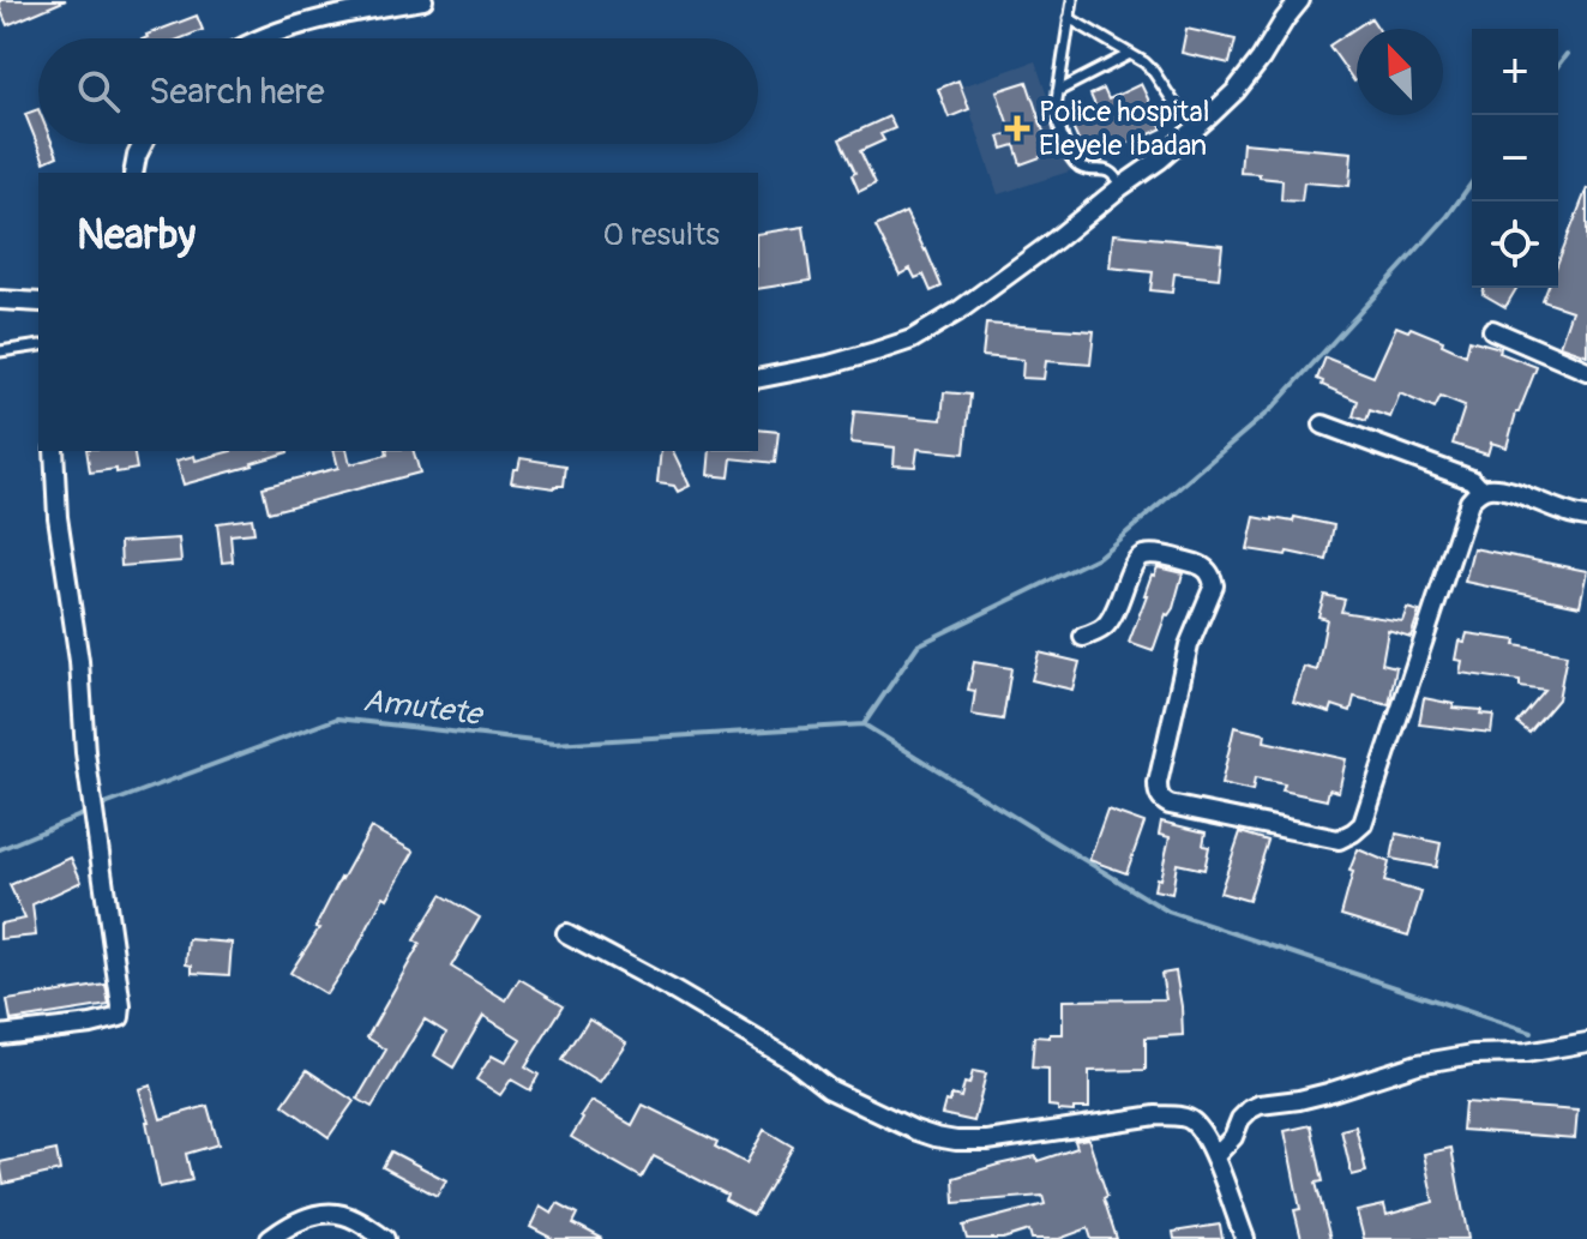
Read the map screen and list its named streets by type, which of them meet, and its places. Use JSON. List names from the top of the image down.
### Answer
{
  "water": ["Amutete"],
  "places": {
    "health": ["Police hospital Eleyele Ibadan"]
  },
  "north": "top left",
  "page": {
    "map_buttons": ["+", "−"],
    "search": "Search here",
    "heading": ["Nearby", "0 results"]
  }
}
